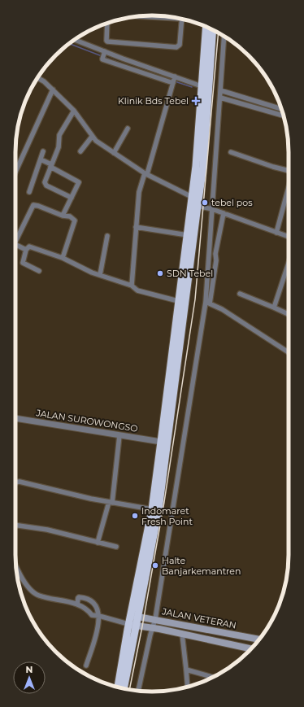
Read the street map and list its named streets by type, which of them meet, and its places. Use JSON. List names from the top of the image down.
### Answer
{
  "streets": {
    "main road": ["JALAN VETERAN"],
    "street": ["JALAN SUROWONGSO"]
  },
  "places": {
    "health": ["Klinik Bds Tebel"],
    "other": [
      "tebel pos",
      "SDN Tebel",
      "Indomaret Fresh Point",
      "Halte Banjarkemantren"
    ]
  },
  "north": "top"
}
